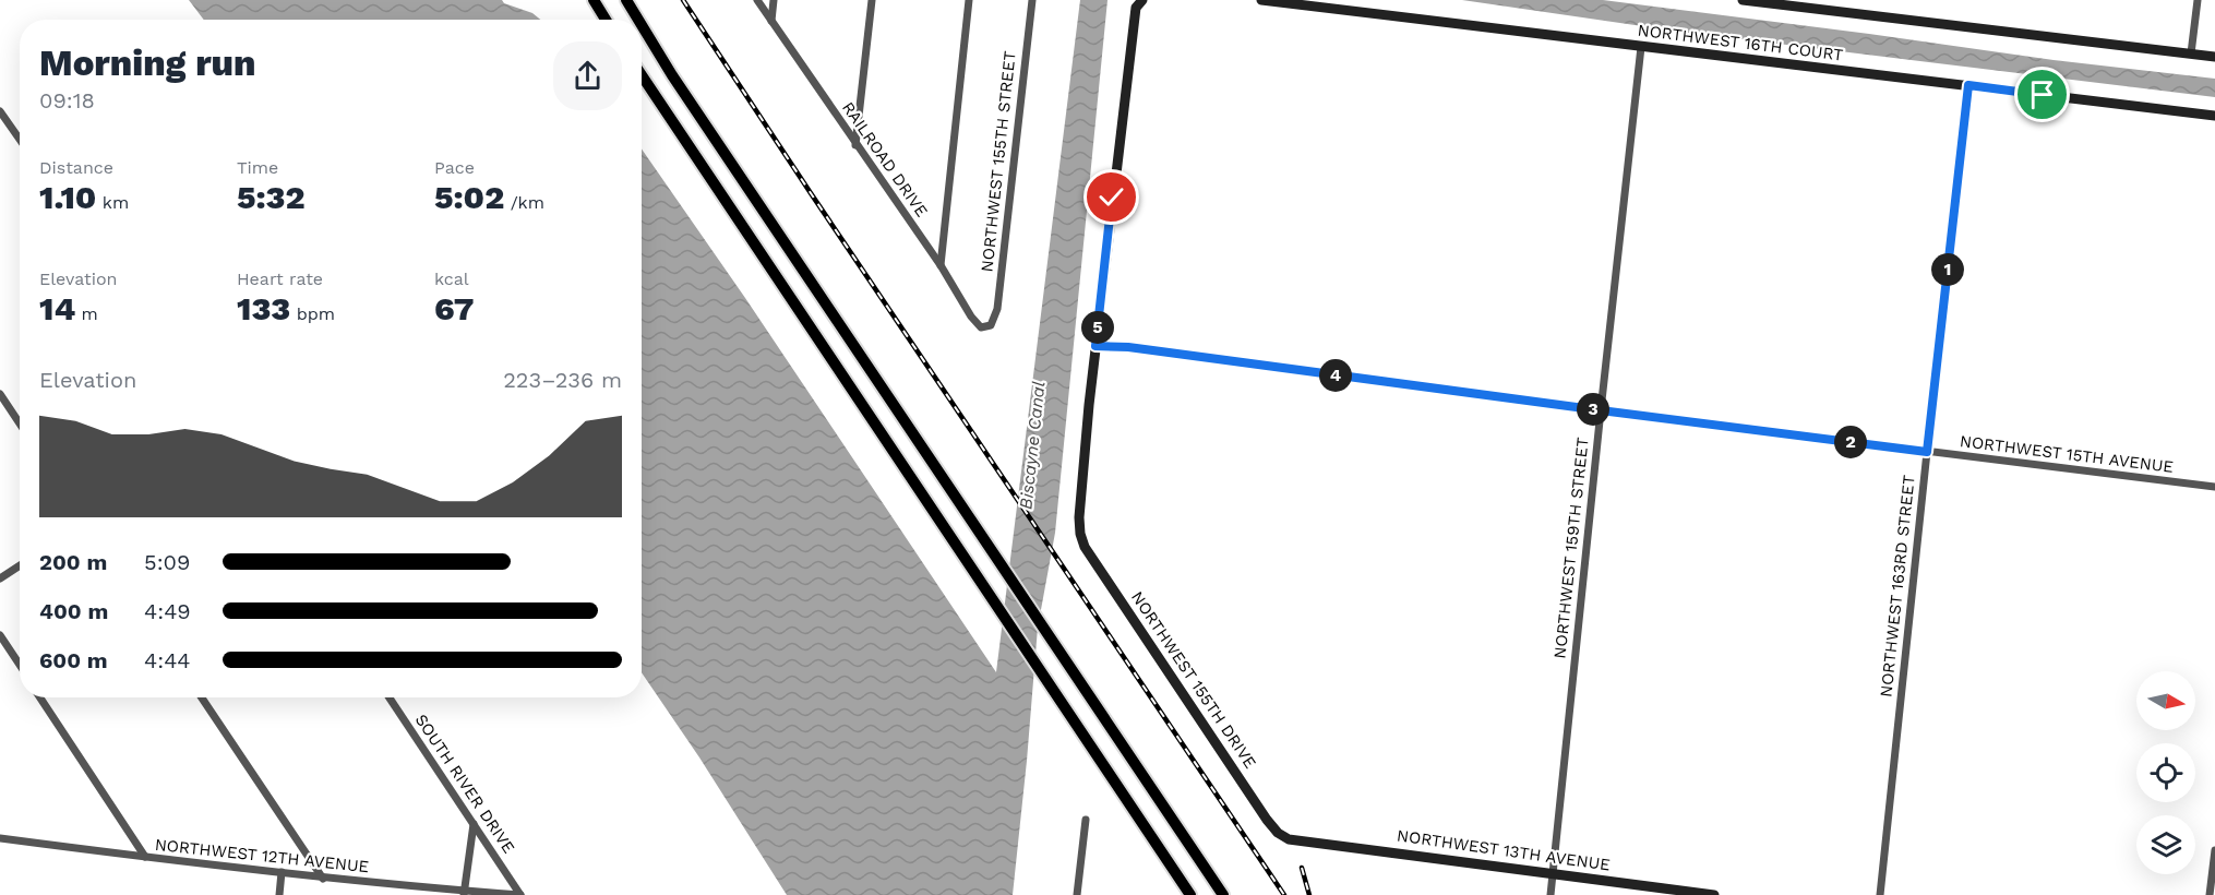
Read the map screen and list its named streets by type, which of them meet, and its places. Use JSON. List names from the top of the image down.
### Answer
{
  "streets": {
    "street": [
      "NORTHWEST 16TH COURT",
      "RAILROAD DRIVE",
      "NORTHWEST 155TH STREET",
      "NORTHWEST 15TH AVENUE",
      "NORTHWEST 159TH STREET",
      "NORTHWEST 163RD STREET",
      "NORTHWEST 155TH DRIVE",
      "SOUTH RIVER DRIVE",
      "NORTHWEST 13TH AVENUE",
      "NORTHWEST 12TH AVENUE"
    ]
  },
  "crossings": [
    ["NORTHWEST 16TH COURT", "NORTHWEST 159TH STREET"],
    ["NORTHWEST 16TH COURT", "NORTHWEST 163RD STREET"],
    ["RAILROAD DRIVE", "NORTHWEST 155TH STREET"],
    ["NORTHWEST 15TH AVENUE", "NORTHWEST 159TH STREET"],
    ["NORTHWEST 15TH AVENUE", "NORTHWEST 163RD STREET"],
    ["NORTHWEST 15TH AVENUE", "NORTHWEST 155TH DRIVE"],
    ["NORTHWEST 159TH STREET", "NORTHWEST 13TH AVENUE"],
    ["NORTHWEST 155TH DRIVE", "NORTHWEST 13TH AVENUE"],
    ["SOUTH RIVER DRIVE", "NORTHWEST 12TH AVENUE"]
  ],
  "water": ["Biscayne Canal"],
  "north": "right",
  "page": {
    "heading": ["Morning run", "09:18"],
    "stats": [
      ["Distance", "1.10 km"],
      ["Time", "5:32"],
      ["Pace", "5:02 /km"],
      ["Elevation", "14 m"],
      ["Heart rate", "133 bpm"],
      ["kcal", "67"]
    ],
    "pins": [
      "1",
      "5",
      "4",
      "3",
      "2"
    ],
    "chart": ["Elevation", "223–236 m"],
    "list": [
      {
        "name": "200 m",
        "note": "5:09"
      },
      {
        "name": "400 m",
        "note": "4:49"
      },
      {
        "name": "600 m",
        "note": "4:44"
      }
    ]
  }
}
